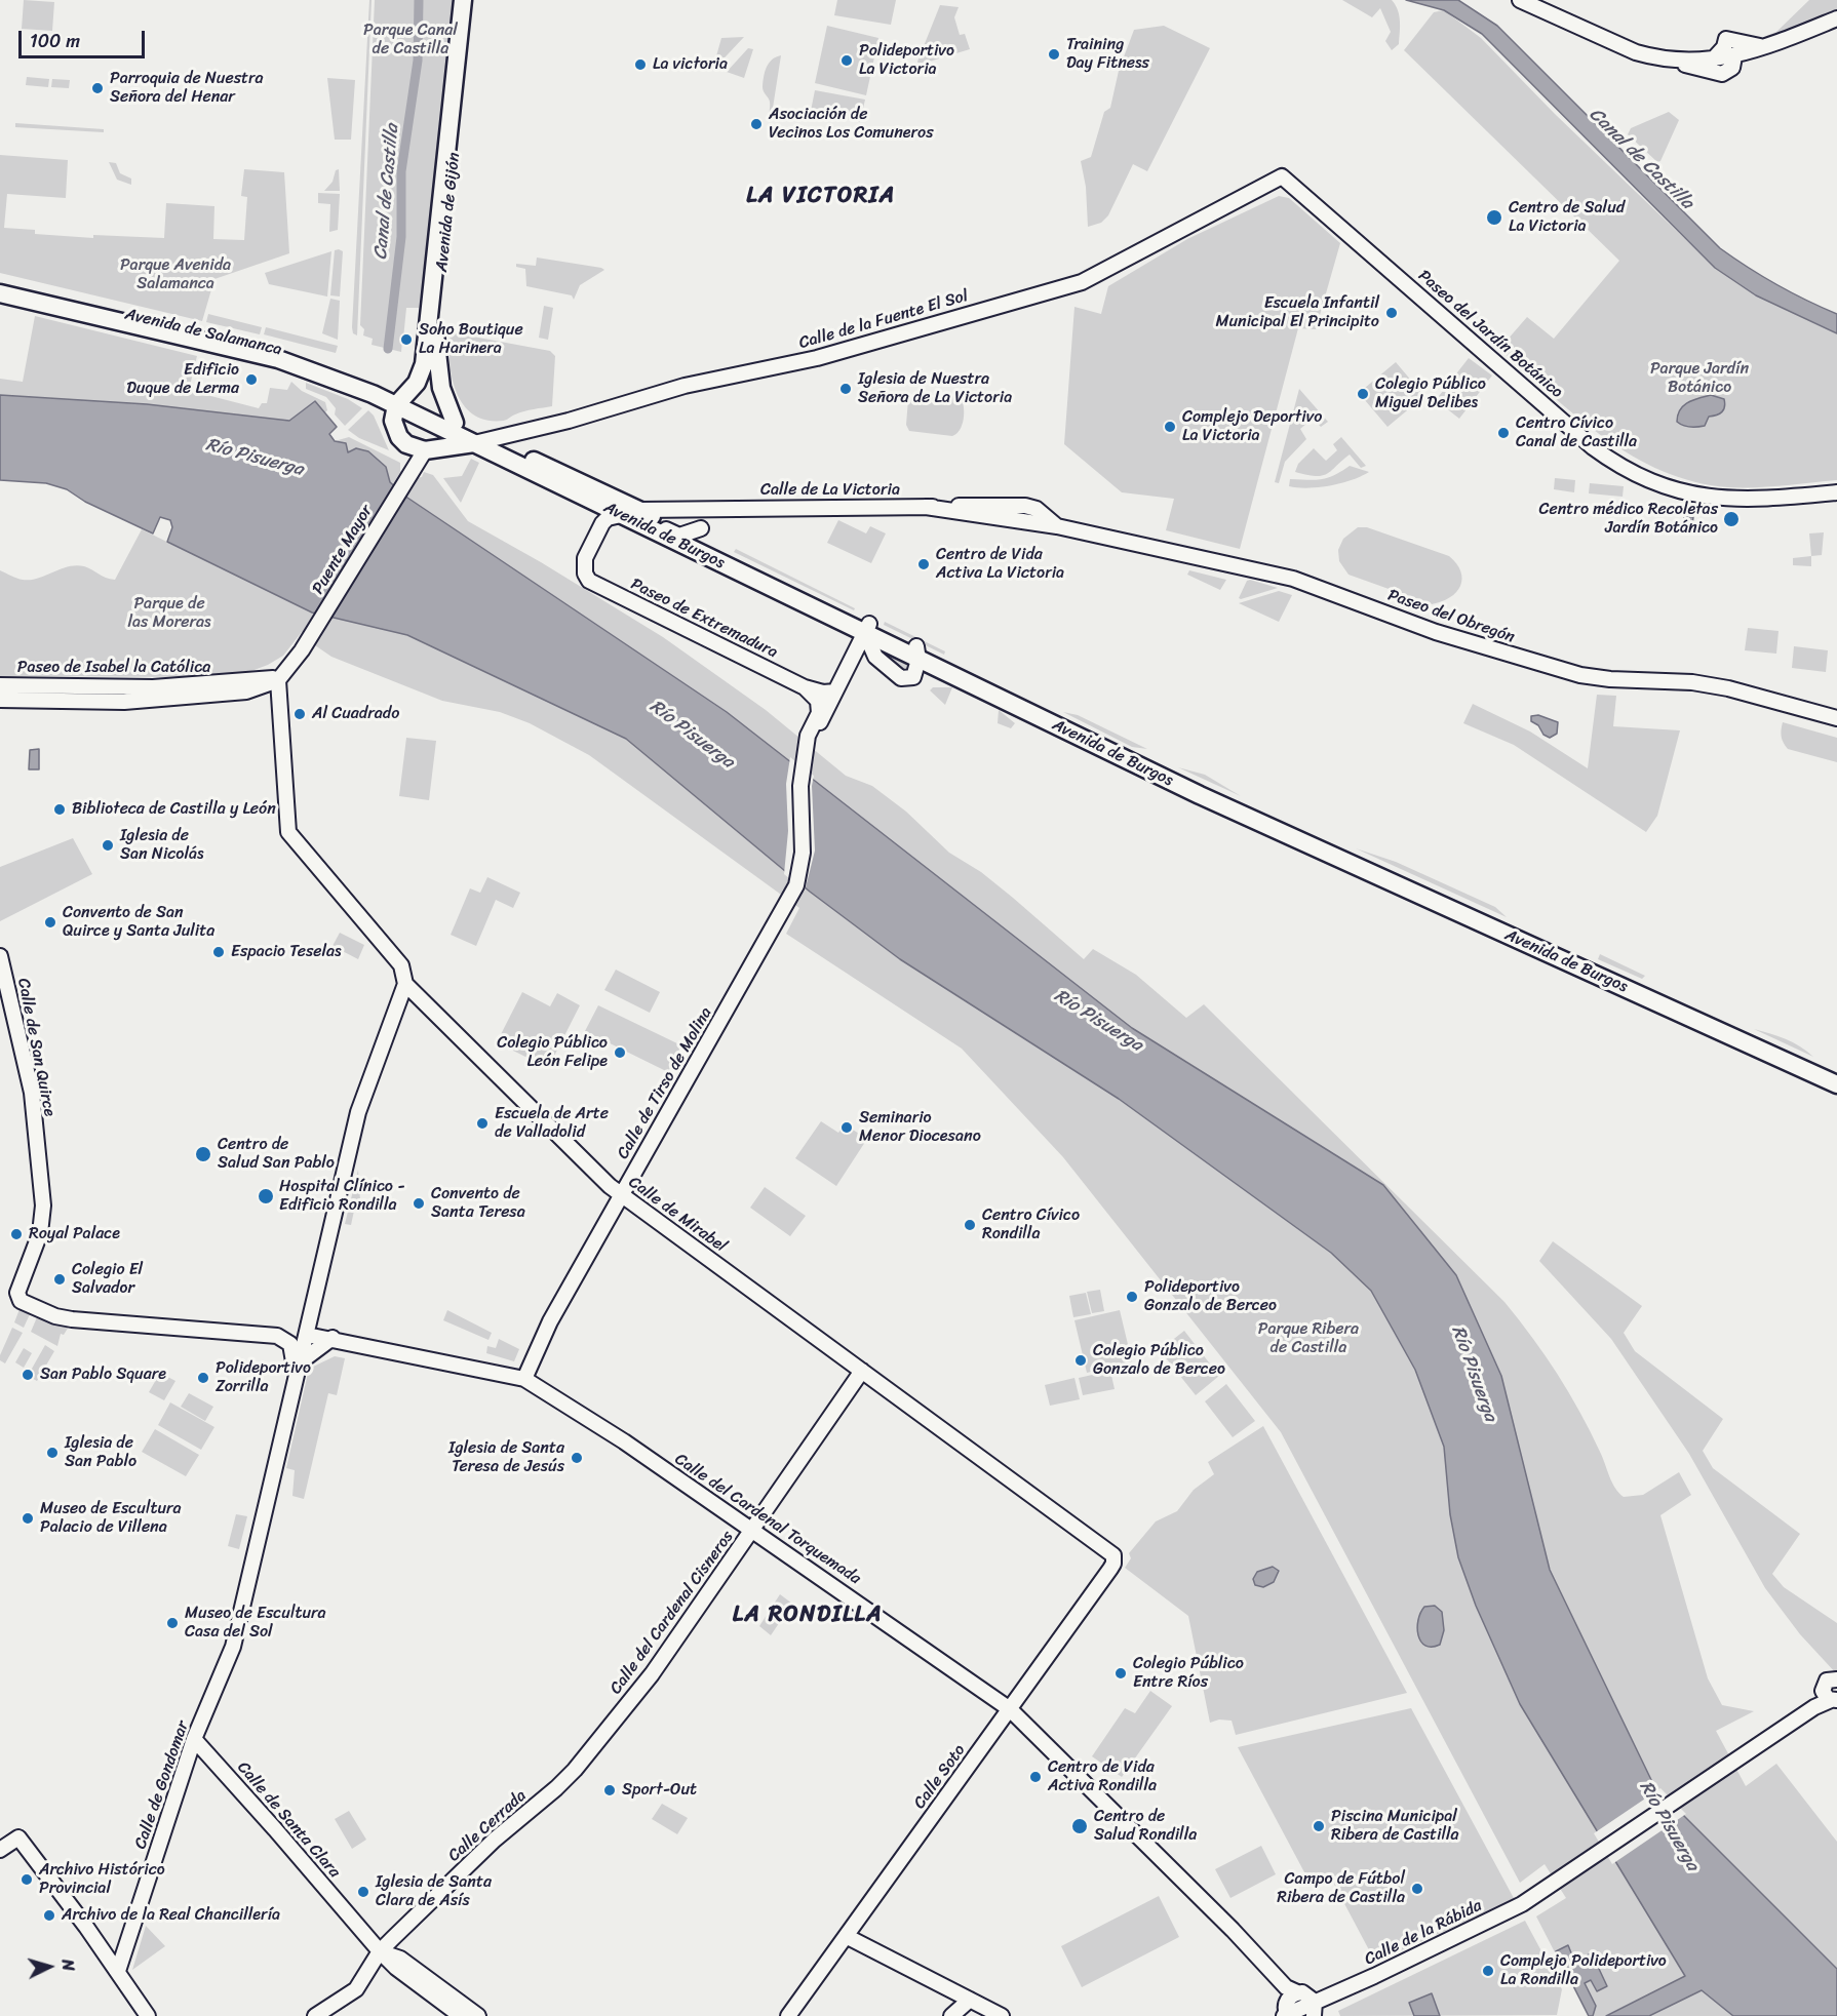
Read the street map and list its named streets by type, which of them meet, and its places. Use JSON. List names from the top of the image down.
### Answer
{
  "streets": {
    "highway": ["Avenida de Gijón", "Avenida de Salamanca", "Avenida de Burgos"],
    "street": [
      "Calle de la Fuente El Sol",
      "Paseo del Jardín Botánico",
      "Calle de La Victoria",
      "Puente Mayor",
      "Paseo del Obregón",
      "Paseo de Extremadura",
      "Paseo de Isabel la Católica",
      "Calle de San Quirce",
      "Calle de Tirso de Molina",
      "Calle de Mirabel",
      "Calle del Cardenal Torquemada",
      "Calle del Cardenal Cisneros",
      "Calle Soto",
      "Calle de Gondomar",
      "Calle de Santa Clara",
      "Calle Cerrada",
      "Calle de la Rábida"
    ]
  },
  "crossings": [
    ["Avenida de Gijón", "Avenida de Salamanca"],
    ["Avenida de Gijón", "Avenida de Burgos"],
    ["Calle de la Fuente El Sol", "Paseo del Jardín Botánico"],
    ["Calle de la Fuente El Sol", "Avenida de Burgos"],
    ["Avenida de Salamanca", "Avenida de Burgos"],
    ["Calle de La Victoria", "Avenida de Burgos"],
    ["Calle de La Victoria", "Paseo del Obregón"],
    ["Puente Mayor", "Paseo de Isabel la Católica"],
    ["Puente Mayor", "Calle de Mirabel"],
    ["Paseo de Isabel la Católica", "Calle de Mirabel"],
    ["Calle de San Quirce", "Calle de Gondomar"],
    ["Calle de Tirso de Molina", "Calle de Mirabel"],
    ["Calle de Tirso de Molina", "Calle del Cardenal Torquemada"],
    ["Calle de Mirabel", "Calle del Cardenal Cisneros"],
    ["Calle de Mirabel", "Calle Soto"],
    ["Calle de Mirabel", "Calle de Gondomar"],
    ["Calle del Cardenal Torquemada", "Calle del Cardenal Cisneros"],
    ["Calle del Cardenal Torquemada", "Calle Soto"],
    ["Calle del Cardenal Torquemada", "Calle de Gondomar"],
    ["Calle del Cardenal Torquemada", "Calle de la Rábida"],
    ["Calle del Cardenal Cisneros", "Calle Cerrada"],
    ["Calle de Gondomar", "Calle de Santa Clara"],
    ["Calle de Santa Clara", "Calle Cerrada"]
  ],
  "districts": ["LA VICTORIA", "LA RONDILLA"],
  "water": ["Canal de Castilla", "Río Pisuerga"],
  "parks": [
    "Parque Canal de Castilla",
    "Parque Avenida Salamanca",
    "Parque Jardín Botánico",
    "Parque de las Moreras",
    "Parque Ribera de Castilla"
  ],
  "places": [
    "Training Day Fitness",
    "Polideportivo La Victoria",
    "La victoria",
    "Parroquia de Nuestra Señora del Henar",
    "Asociación de Vecinos Los Comuneros",
    "Centro de Salud La Victoria",
    "Escuela Infantil Municipal El Principito",
    "Soho Boutique La Harinera",
    "Edificio Duque de Lerma",
    "Iglesia de Nuestra Señora de La Victoria",
    "Colegio Público Miguel Delibes",
    "Complejo Deportivo La Victoria",
    "Centro Cívico Canal de Castilla",
    "Centro médico Recoletas Jardín Botánico",
    "Centro de Vida Activa La Victoria",
    "Al Cuadrado",
    "Biblioteca de Castilla y León",
    "Iglesia de San Nicolás",
    "Convento de San Quirce y Santa Julita",
    "Espacio Teselas",
    "Colegio Público León Felipe",
    "Escuela de Arte de Valladolid",
    "Seminario Menor Diocesano",
    "Centro de Salud San Pablo",
    "Hospital Clínico - Edificio Rondilla",
    "Convento de Santa Teresa",
    "Centro Cívico Rondilla",
    "Royal Palace",
    "Colegio El Salvador",
    "Polideportivo Gonzalo de Berceo",
    "Colegio Público Gonzalo de Berceo",
    "San Pablo Square",
    "Polideportivo Zorrilla",
    "Iglesia de San Pablo",
    "Iglesia de Santa Teresa de Jesús",
    "Museo de Escultura Palacio de Villena",
    "Museo de Escultura Casa del Sol",
    "Colegio Público Entre Ríos",
    "Centro de Vida Activa Rondilla",
    "Sport-Out",
    "Centro de Salud Rondilla",
    "Piscina Municipal Ribera de Castilla",
    "Archivo Histórico Provincial",
    "Campo de Fútbol Ribera de Castilla",
    "Iglesia de Santa Clara de Asís",
    "Archivo de la Real Chancillería",
    "Complejo Polideportivo La Rondilla"
  ],
  "scale_bar": "100 m",
  "north": "right"
}
